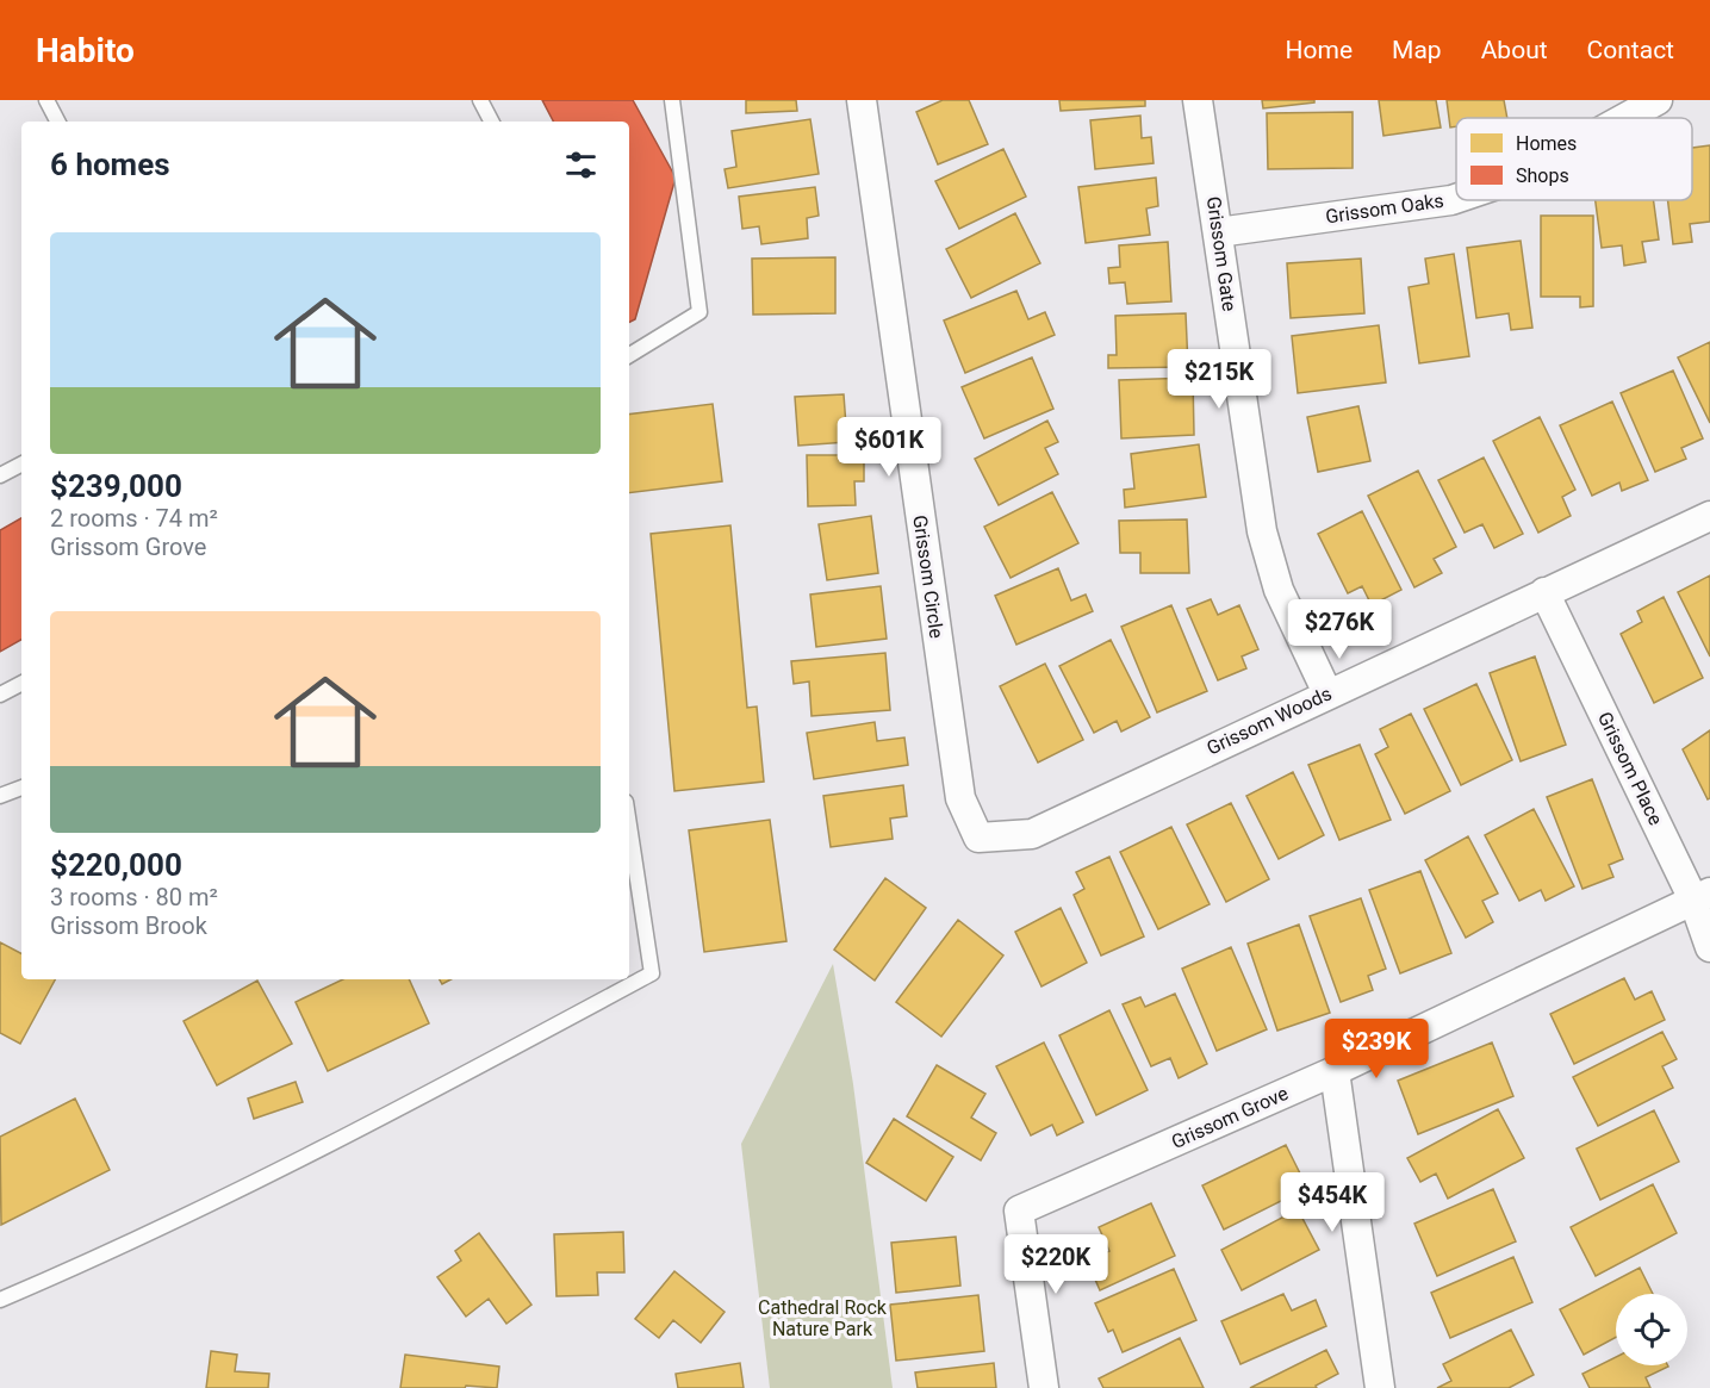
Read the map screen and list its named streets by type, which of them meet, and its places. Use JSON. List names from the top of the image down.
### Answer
{
  "streets": {
    "street": [
      "Grissom Oaks",
      "Grissom Gate",
      "Grissom Circle",
      "Grissom Woods",
      "Grissom Place",
      "Grissom Grove"
    ]
  },
  "crossings": [
    ["Grissom Oaks", "Grissom Gate"],
    ["Grissom Gate", "Grissom Woods"],
    ["Grissom Circle", "Grissom Woods"],
    ["Grissom Woods", "Grissom Place"],
    ["Grissom Place", "Grissom Grove"]
  ],
  "parks": ["Cathedral Rock Nature Park"],
  "legend": ["Homes", "Shops"],
  "page": {
    "header": "Habito",
    "nav": [
      "Home",
      "Map",
      "About",
      "Contact"
    ],
    "heading": "6 homes",
    "list": [
      {
        "name": "$239,000",
        "note": "2 rooms · 74 m² · Grissom Grove"
      },
      {
        "name": "$220,000",
        "note": "3 rooms · 80 m² · Grissom Brook"
      }
    ],
    "price": [
      "$215K",
      "$601K",
      "$276K",
      "$239K",
      "$454K",
      "$220K"
    ]
  }
}
